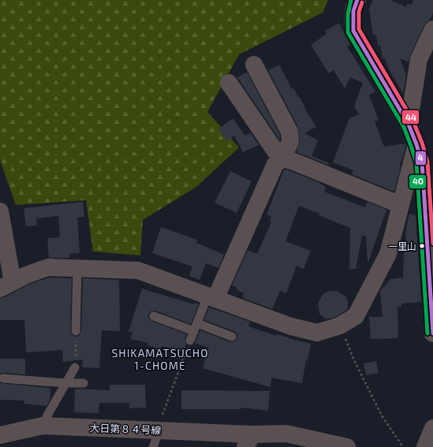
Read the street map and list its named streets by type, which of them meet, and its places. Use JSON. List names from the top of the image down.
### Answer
{
  "streets": {
    "street": ["大日第８４号線"]
  },
  "districts": ["SHIKAMATSUCHO 1-CHOME"],
  "places": ["一里山"],
  "lines": ["transit line 4", "transit line 40", "transit line 44"]
}
